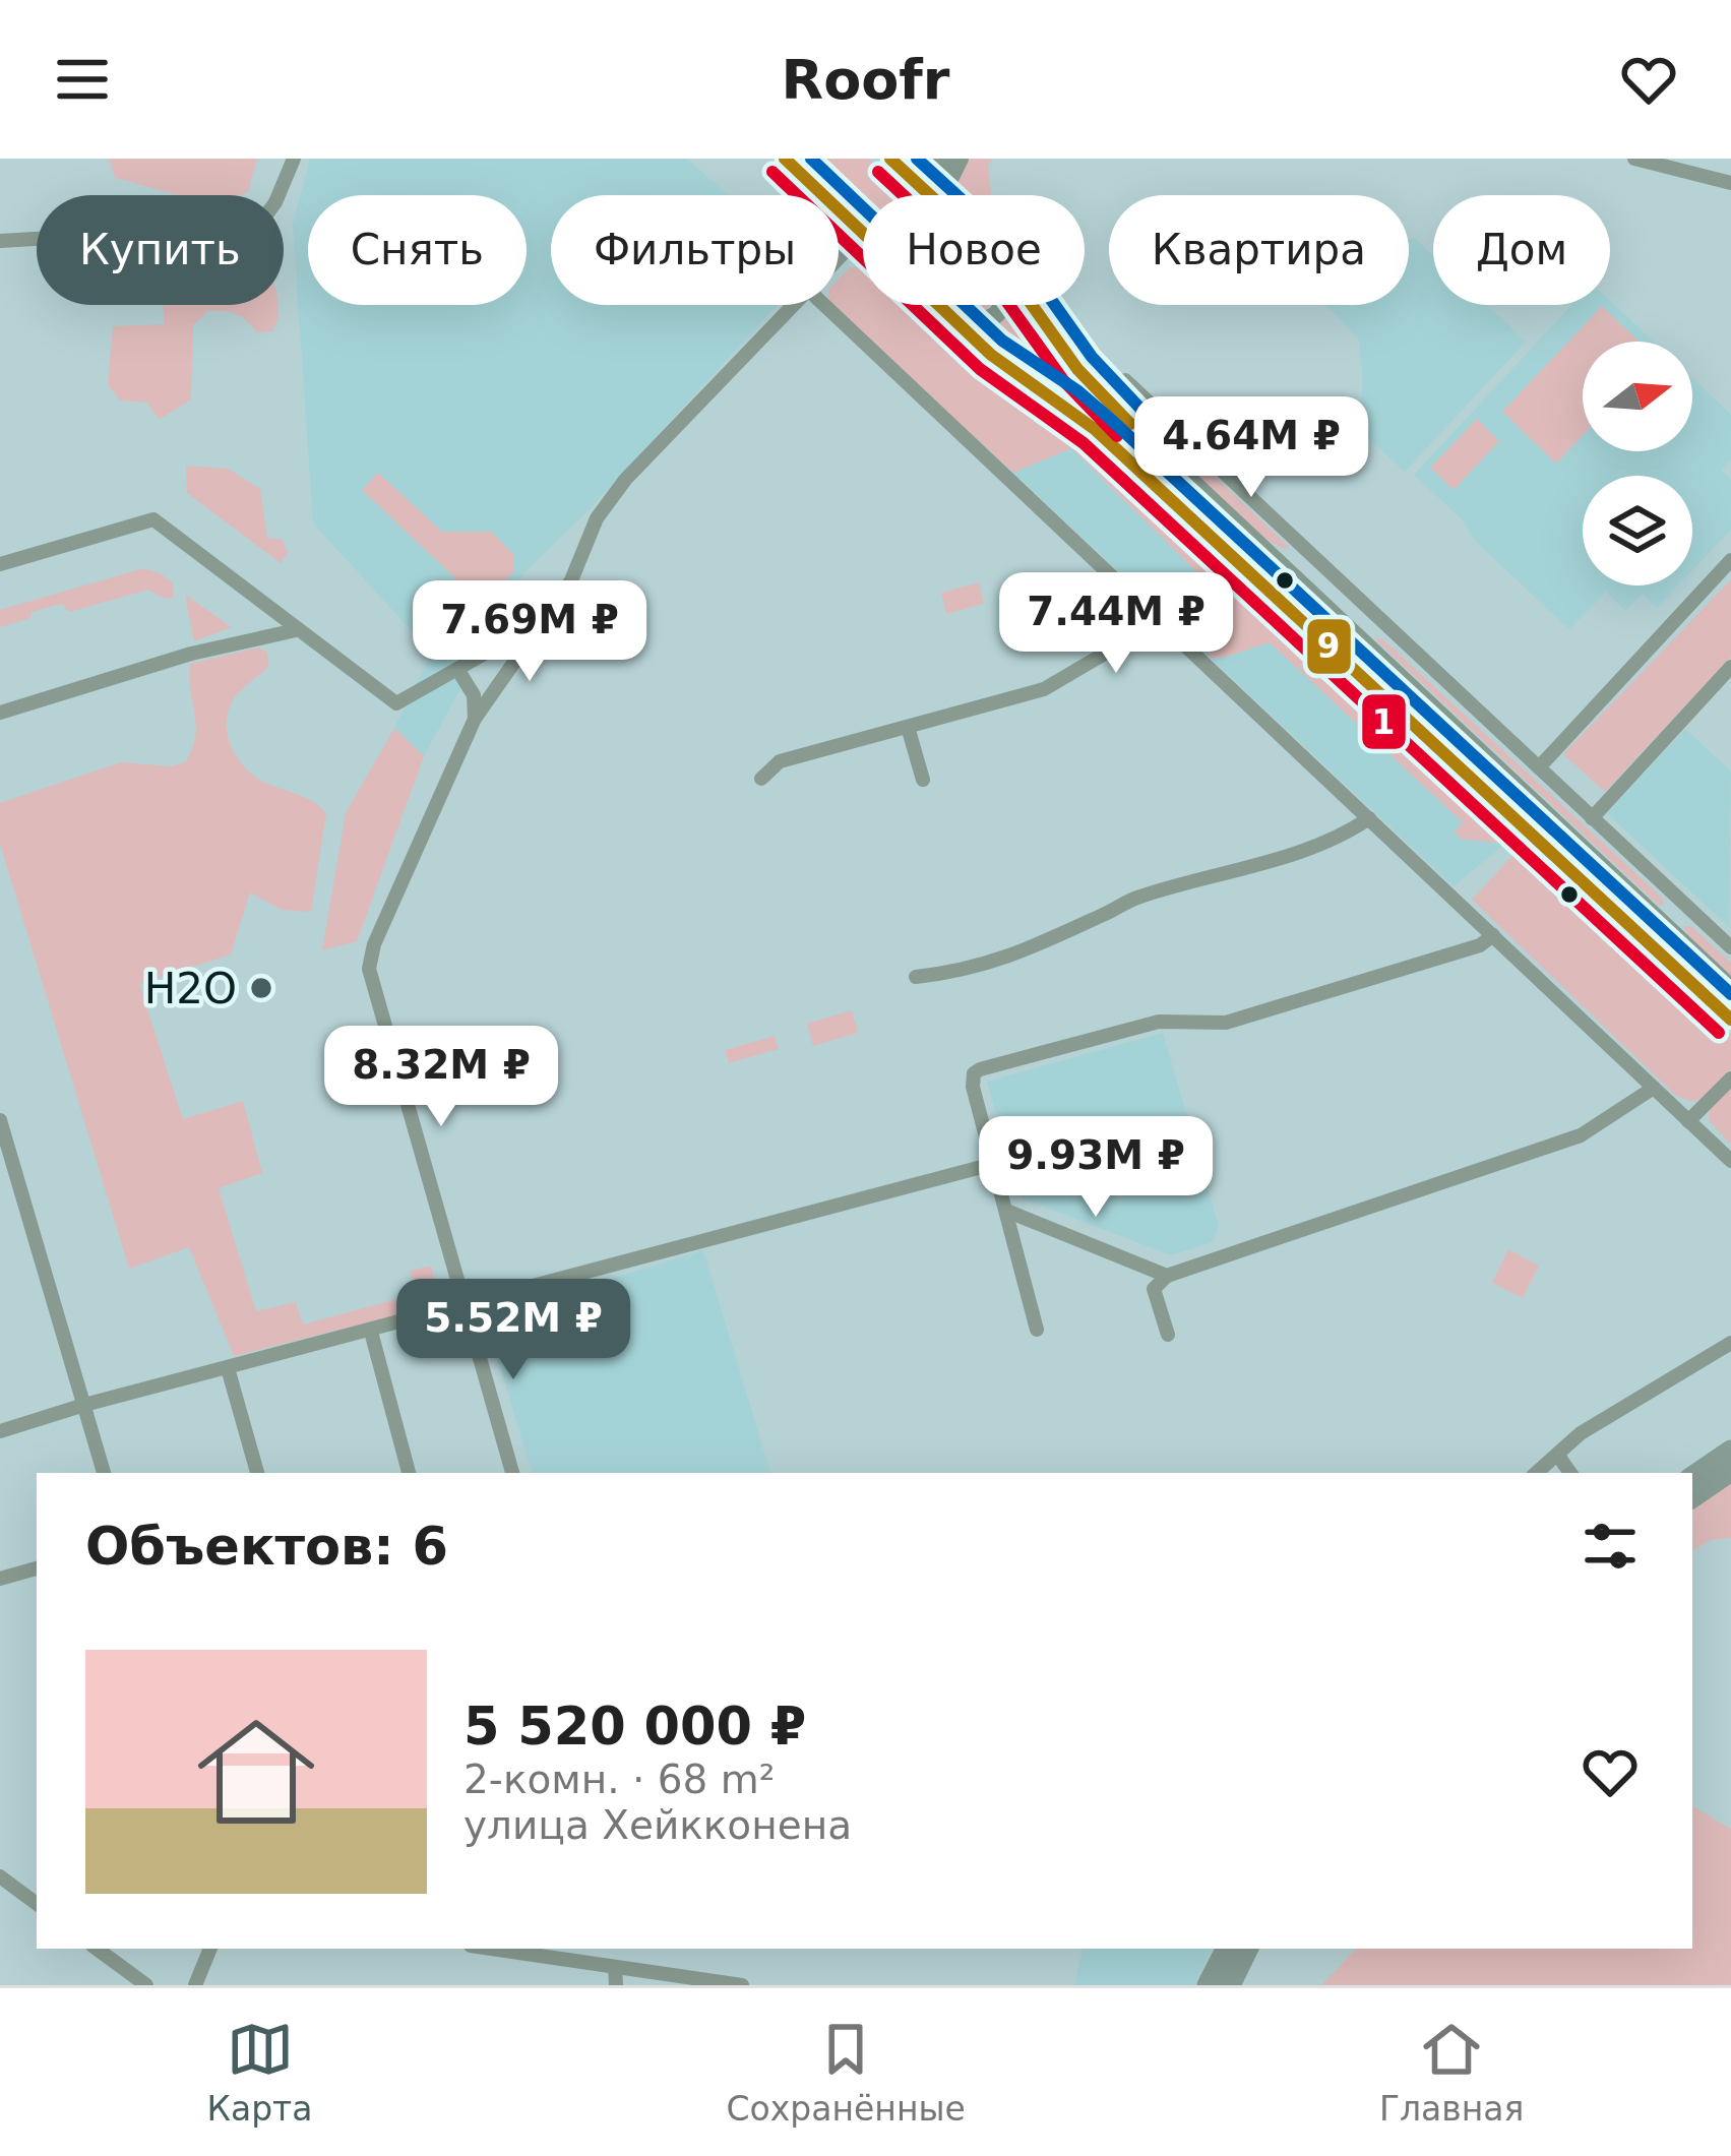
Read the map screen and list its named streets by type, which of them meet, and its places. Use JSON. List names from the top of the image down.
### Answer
{
  "places": ["H2O"],
  "lines": ["transit line 9", "transit line 1"],
  "north": "right",
  "page": {
    "header": "Roofr",
    "chip": [
      "Купить",
      "Снять",
      "Фильтры",
      "Новое",
      "Квартира",
      "Дом"
    ],
    "price": [
      "4.64M ₽",
      "7.44M ₽",
      "7.69M ₽",
      "8.32M ₽",
      "9.93M ₽",
      "5.52M ₽"
    ],
    "heading": "Объектов: 6",
    "list": [
      {
        "name": "5 520 000 ₽",
        "note": "2-комн. · 68 m² · улица Хейкконена"
      }
    ],
    "tabs": ["Карта", "Сохранённые", "Главная"]
  }
}
